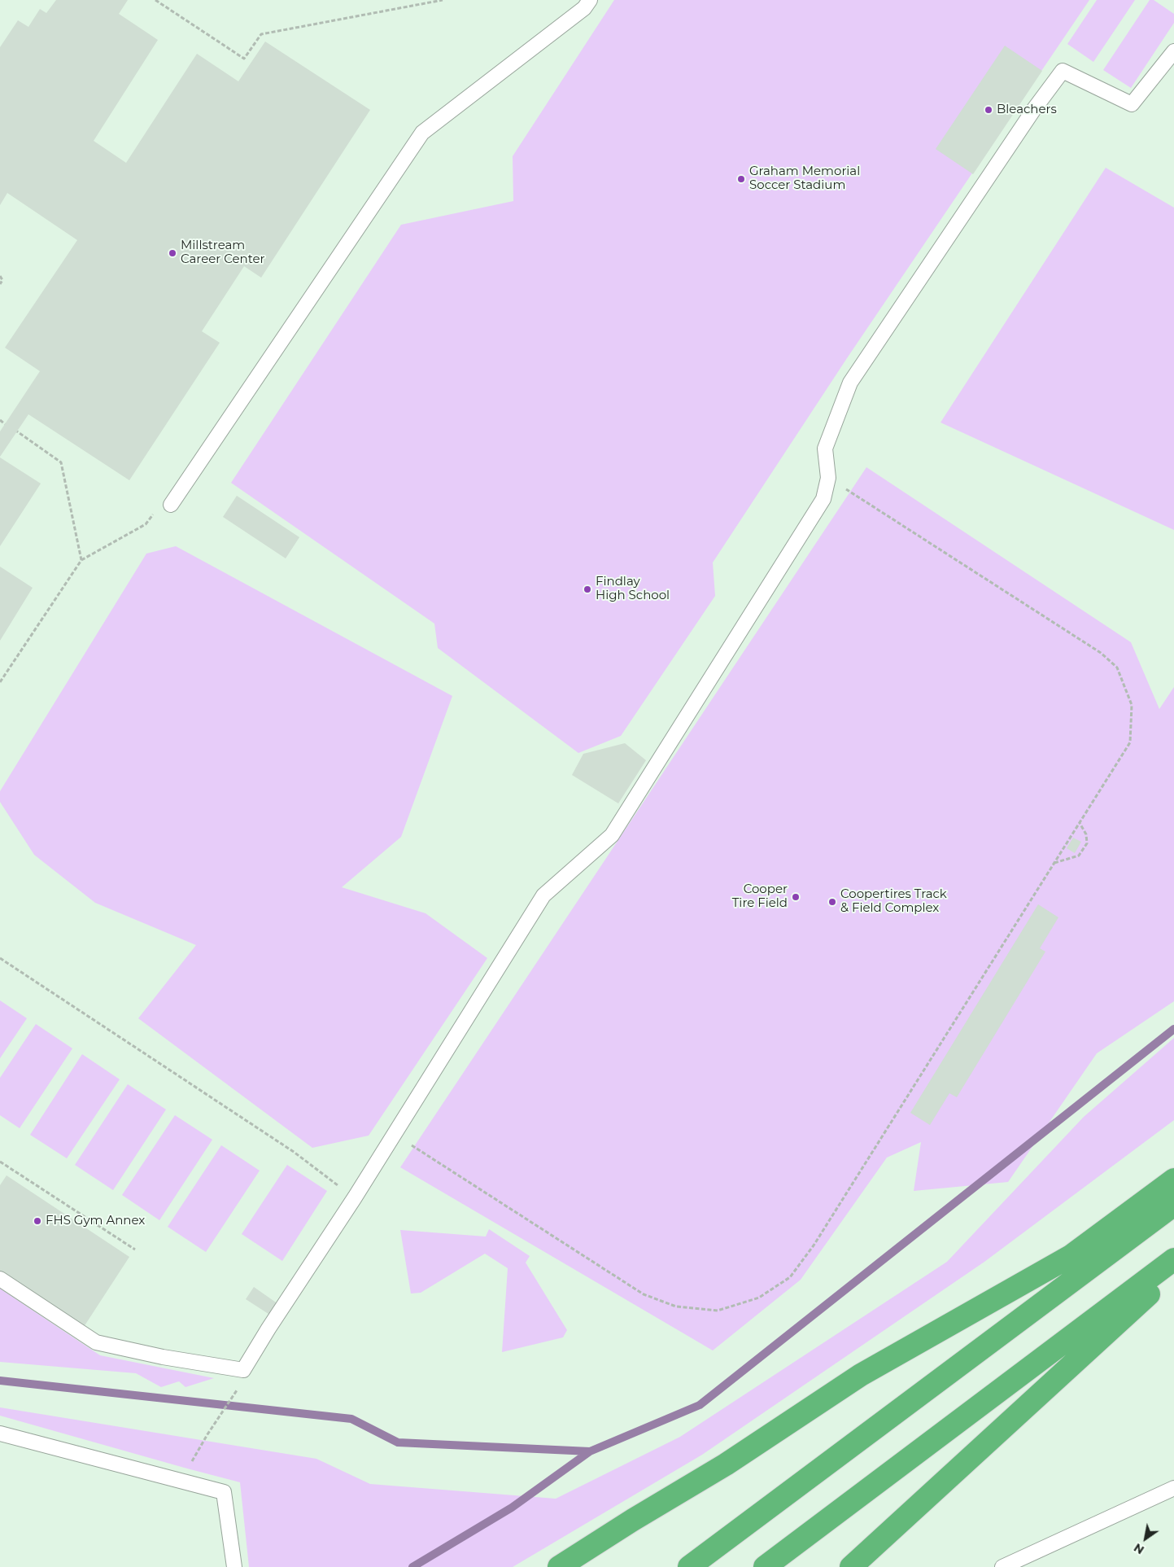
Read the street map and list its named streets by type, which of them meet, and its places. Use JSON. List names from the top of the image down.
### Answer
{
  "places": [
    "Bleachers",
    "Graham Memorial Soccer Stadium",
    "Millstream Career Center",
    "Findlay High School",
    "Cooper Tire Field",
    "Coopertires Track & Field Complex",
    "FHS Gym Annex"
  ],
  "north": "bottom left"
}
